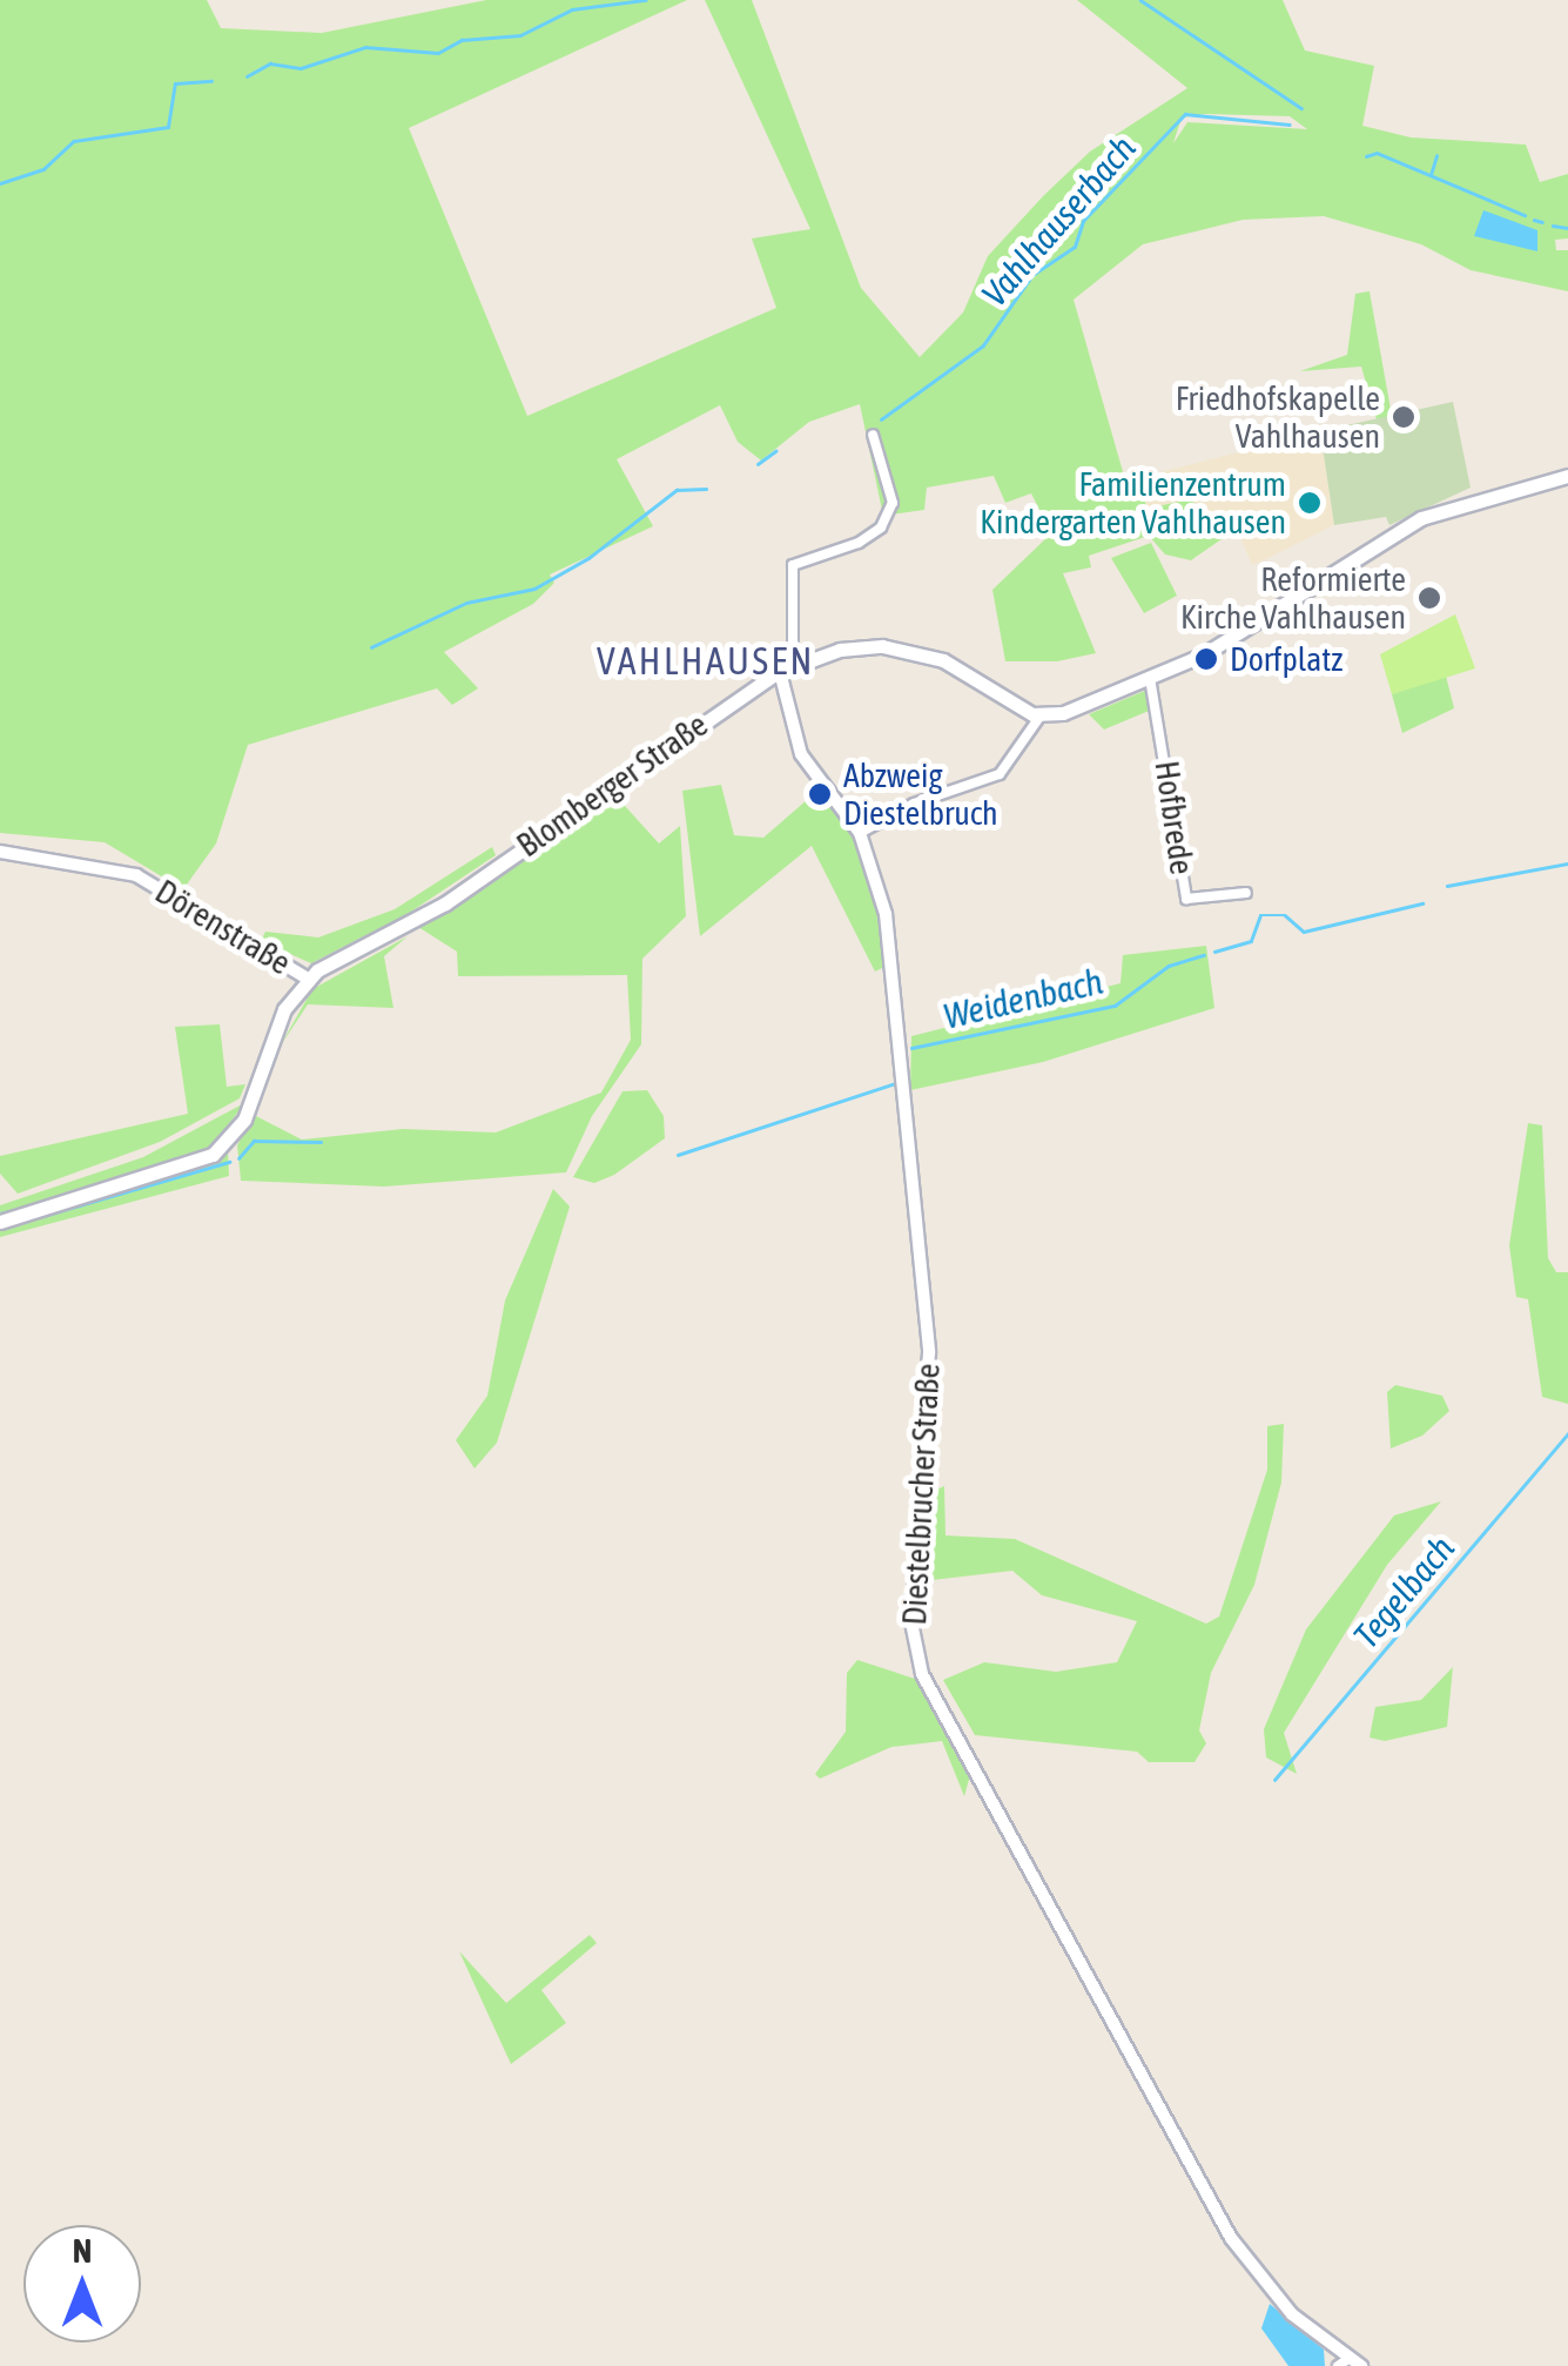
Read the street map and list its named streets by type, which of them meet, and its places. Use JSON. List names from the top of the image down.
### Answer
{
  "streets": {
    "main road": ["Blomberger Straße"],
    "street": ["Hofbrede", "Dörenstraße", "Diestelbrucher Straße"]
  },
  "crossings": [
    ["Blomberger Straße", "Dörenstraße"],
    ["Blomberger Straße", "Diestelbrucher Straße"]
  ],
  "districts": ["VAHLHAUSEN"],
  "water": ["Vahlhauserbach", "Weidenbach", "Tegelbach"],
  "places": [
    "Friedhofskapelle Vahlhausen",
    "Familienzentrum Kindergarten Vahlhausen",
    "Reformierte Kirche Vahlhausen",
    "Dorfplatz",
    "Abzweig Diestelbruch"
  ],
  "north": "top"
}
